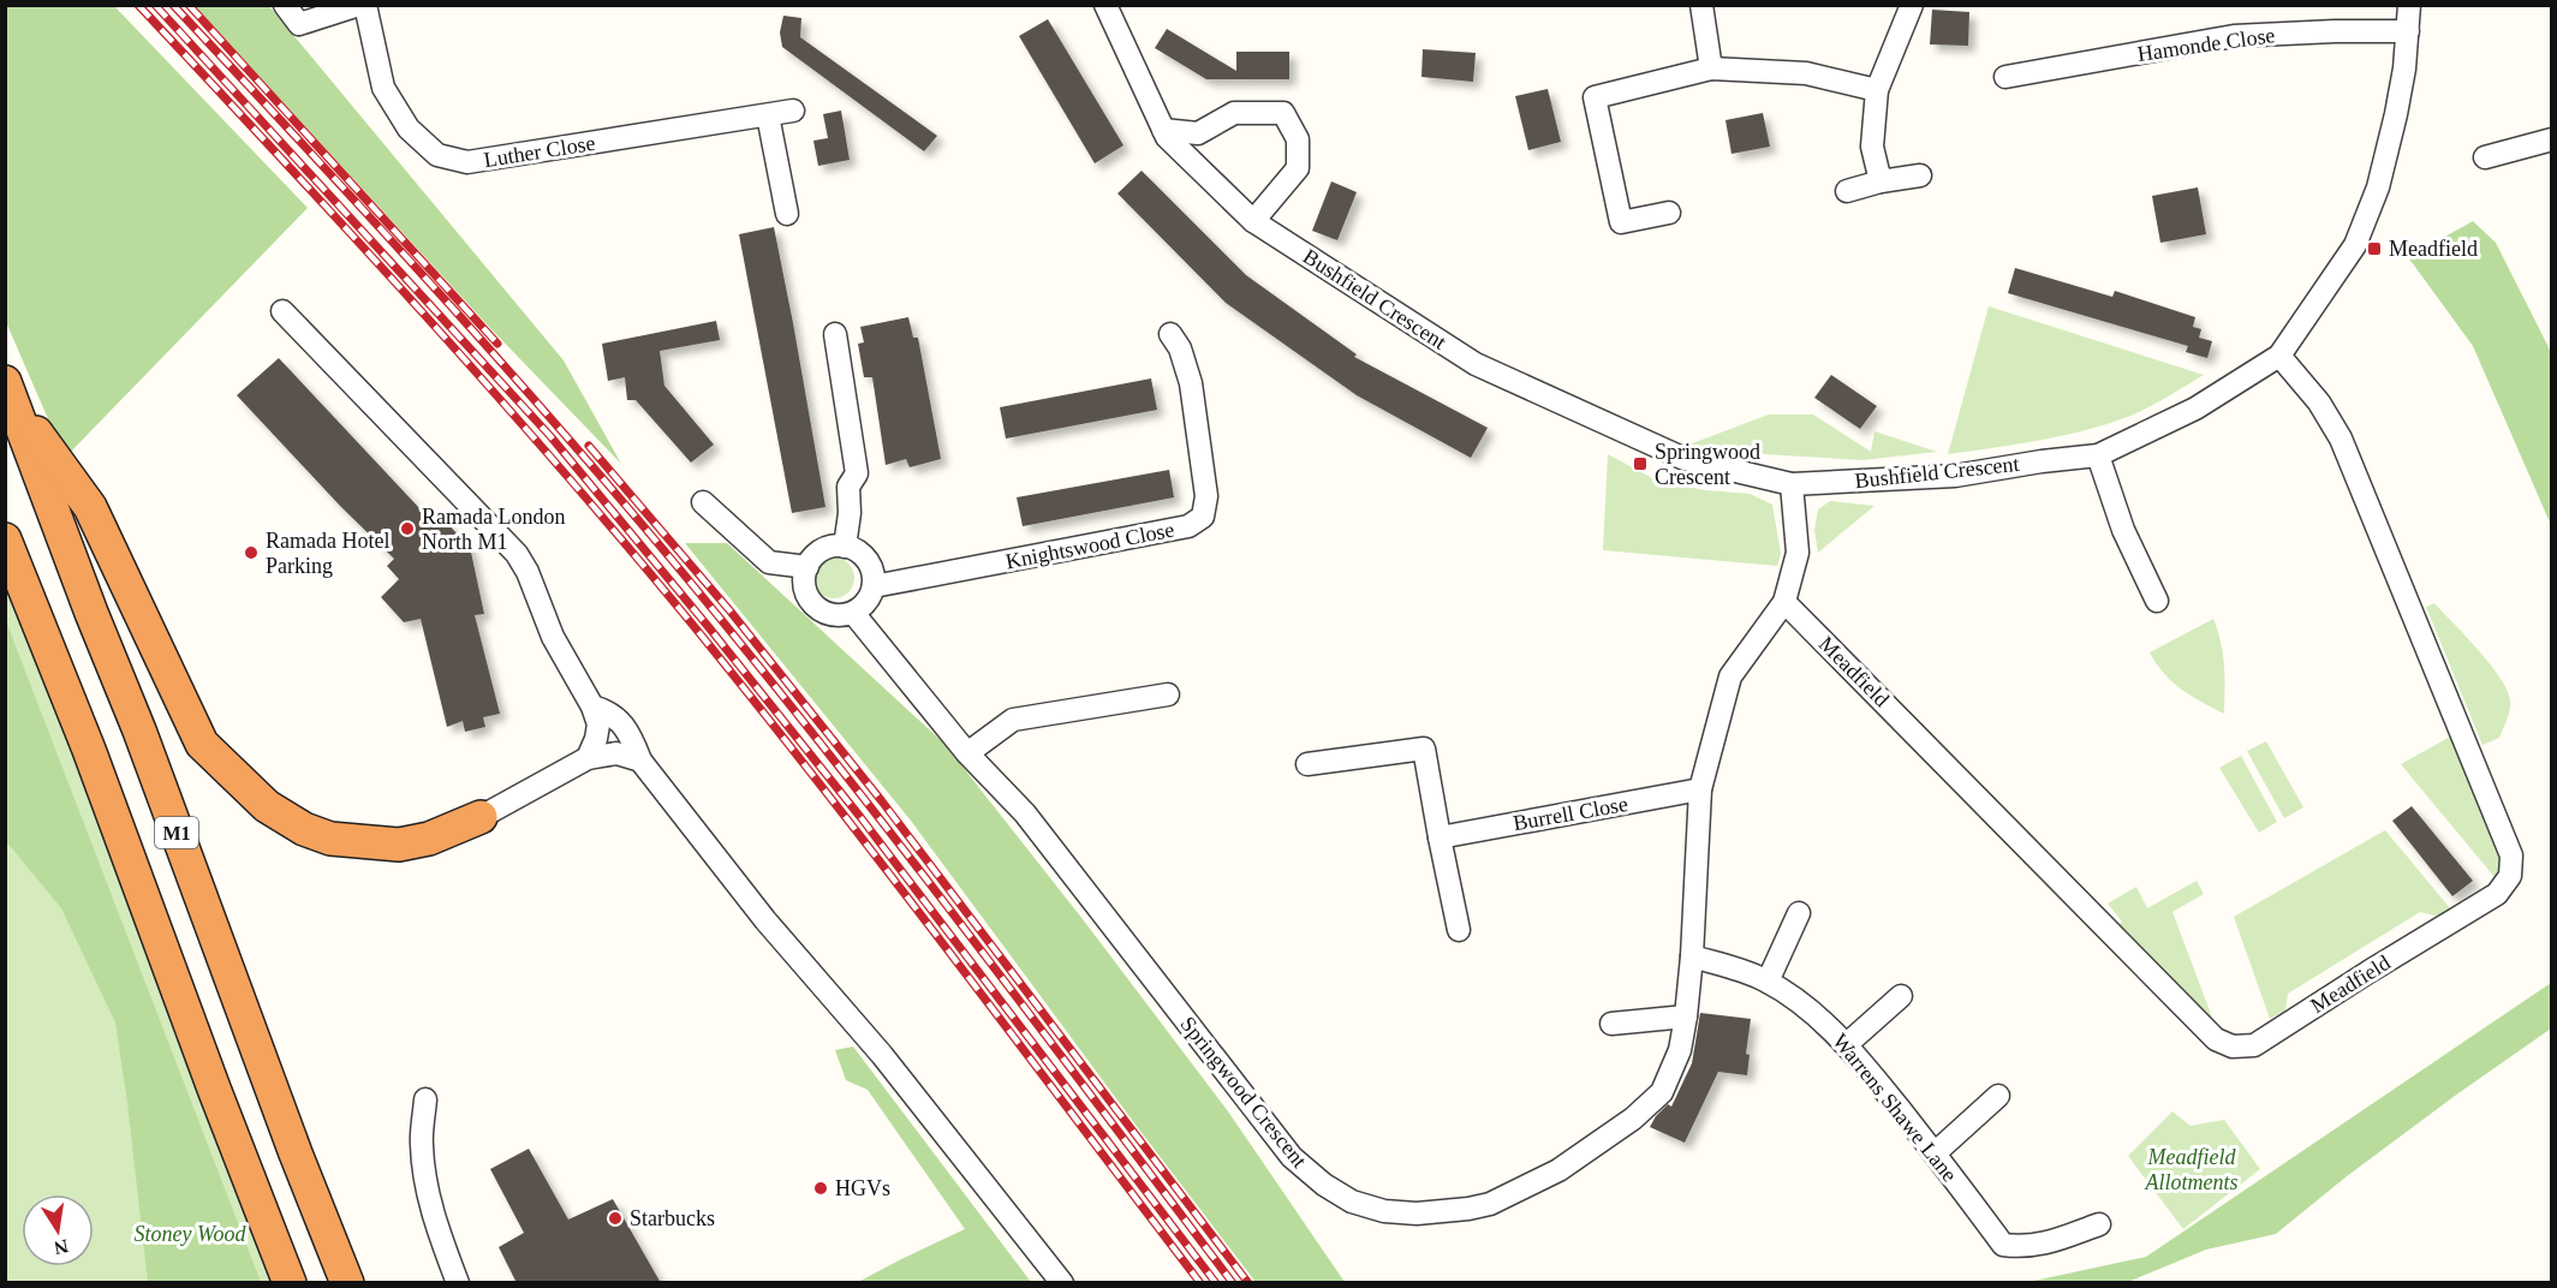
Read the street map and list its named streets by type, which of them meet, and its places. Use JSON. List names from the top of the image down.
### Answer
{
  "streets": {
    "highway": ["M1"],
    "street": [
      "Hamonde Close",
      "Luther Close",
      "Bushfield Crescent",
      "Knightswood Close",
      "Meadfield",
      "Burrell Close",
      "Springwood Crescent",
      "Warrens Shawe Lane"
    ]
  },
  "crossings": [
    ["Hamonde Close", "Bushfield Crescent"],
    ["Bushfield Crescent", "Meadfield"],
    ["Bushfield Crescent", "Springwood Crescent"],
    ["Knightswood Close", "Springwood Crescent"],
    ["Meadfield", "Springwood Crescent"],
    ["Burrell Close", "Springwood Crescent"],
    ["Springwood Crescent", "Warrens Shawe Lane"]
  ],
  "parks": ["Meadfield Allotments", "Stoney Wood"],
  "places": {
    "transit": ["Meadfield", "Springwood Crescent"],
    "other": [
      "Ramada London North M1",
      "Ramada Hotel Parking",
      "HGVs",
      "Starbucks"
    ]
  },
  "north": "bottom"
}
